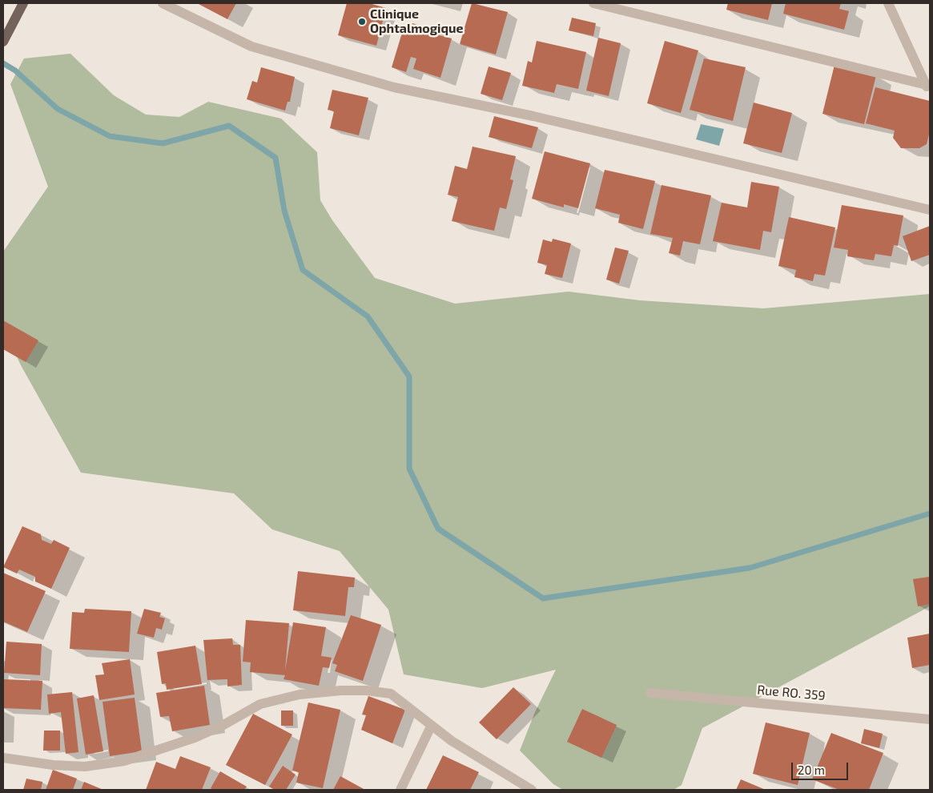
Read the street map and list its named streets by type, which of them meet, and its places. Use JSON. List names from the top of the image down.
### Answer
{
  "streets": {
    "street": ["Rue RO. 359"]
  },
  "places": ["Clinique Ophtalmogique"],
  "scale_bar": "20 m"
}
